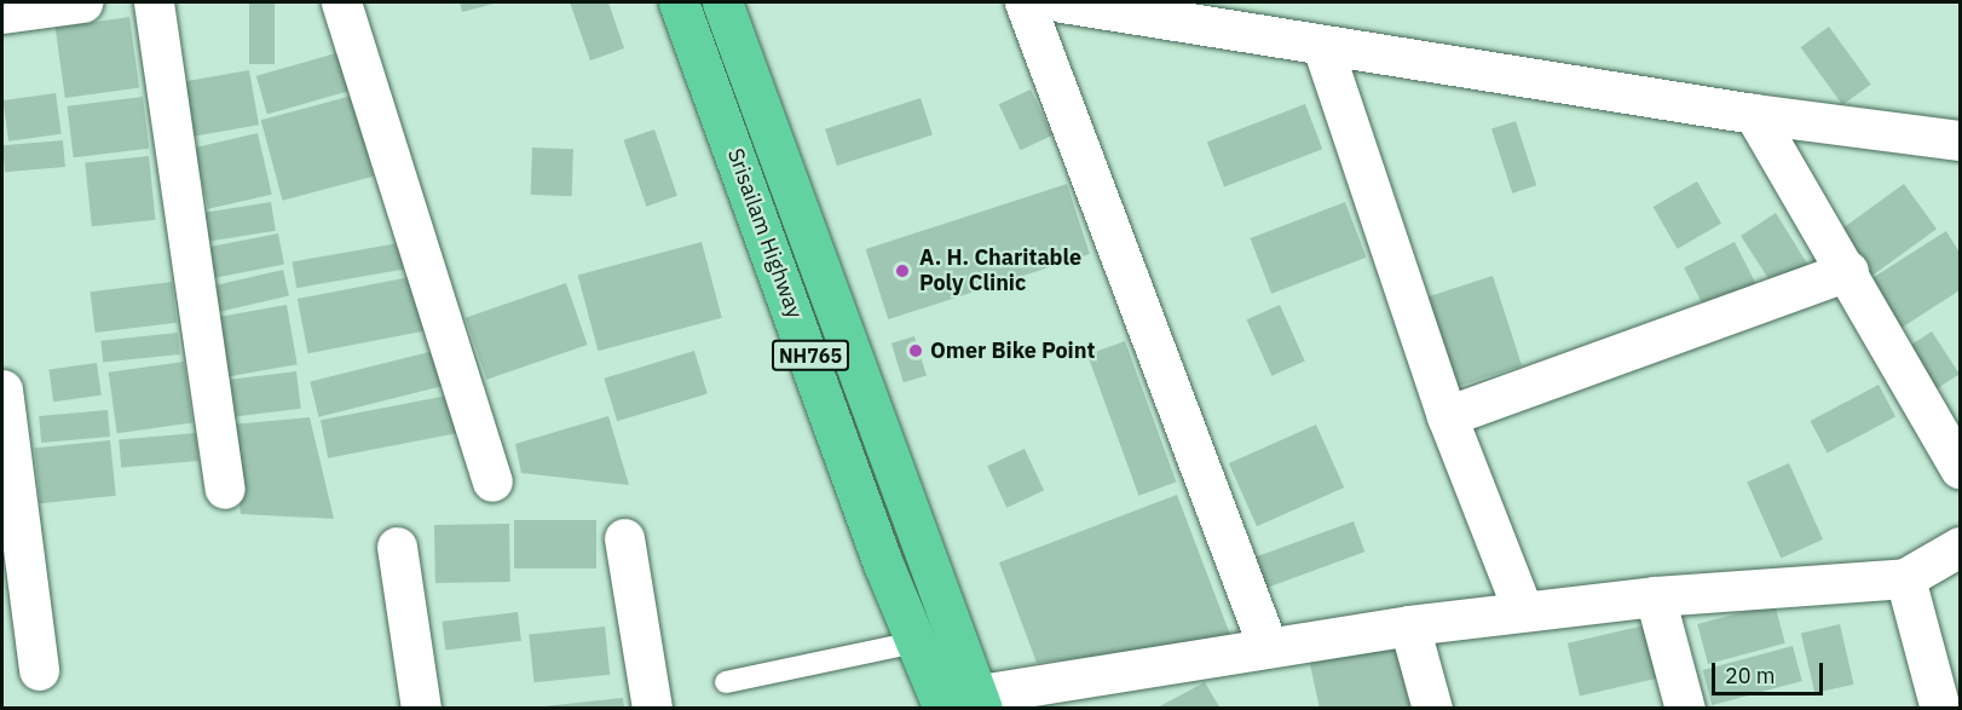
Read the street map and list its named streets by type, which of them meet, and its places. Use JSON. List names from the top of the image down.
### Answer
{
  "streets": {
    "highway": ["Srisailam Highway", "NH765"]
  },
  "places": ["A. H. Charitable Poly Clinic", "Omer Bike Point"],
  "scale_bar": "20 m"
}
